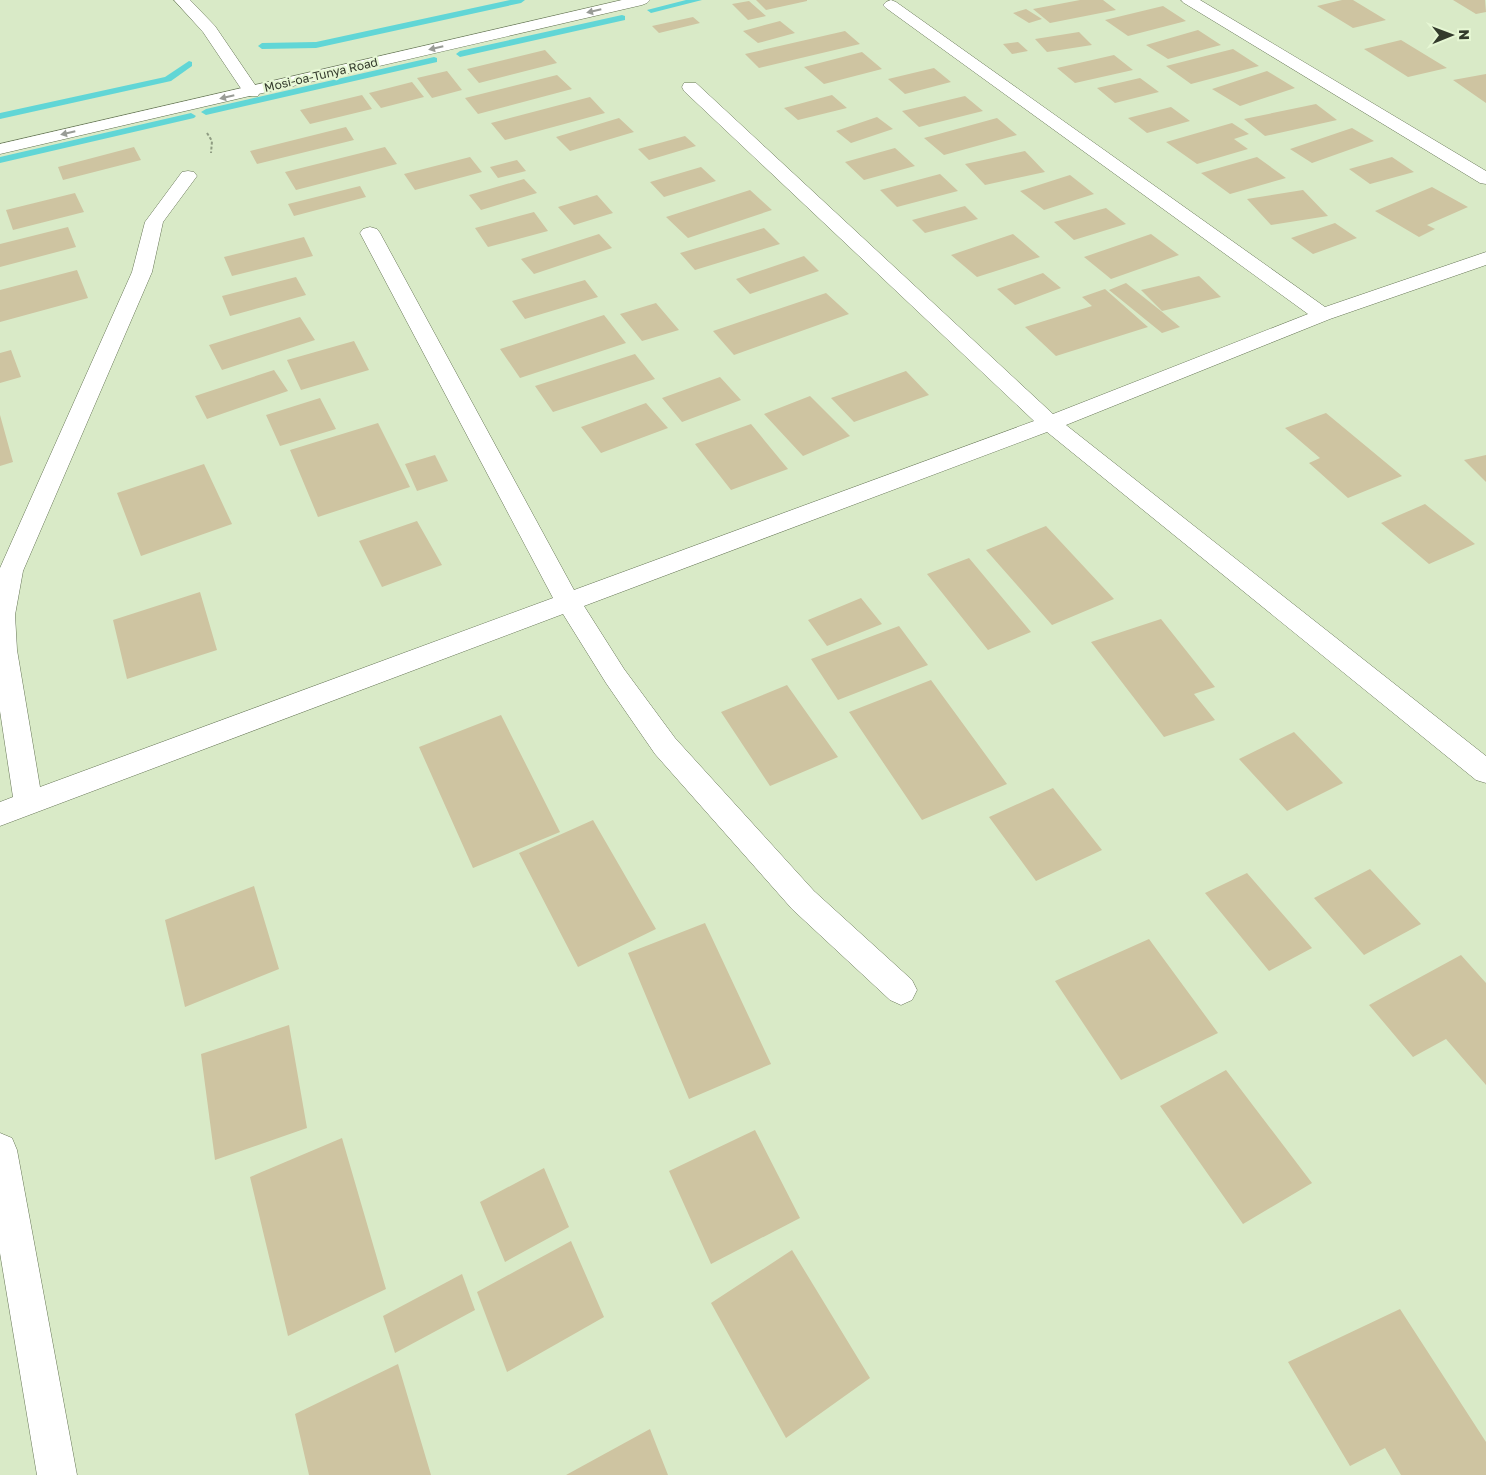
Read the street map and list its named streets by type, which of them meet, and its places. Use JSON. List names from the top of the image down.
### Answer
{
  "streets": {
    "street": ["Mosi-oa-Tunya Road"]
  },
  "one_way": ["Mosi-oa-Tunya Road"],
  "north": "right"
}
